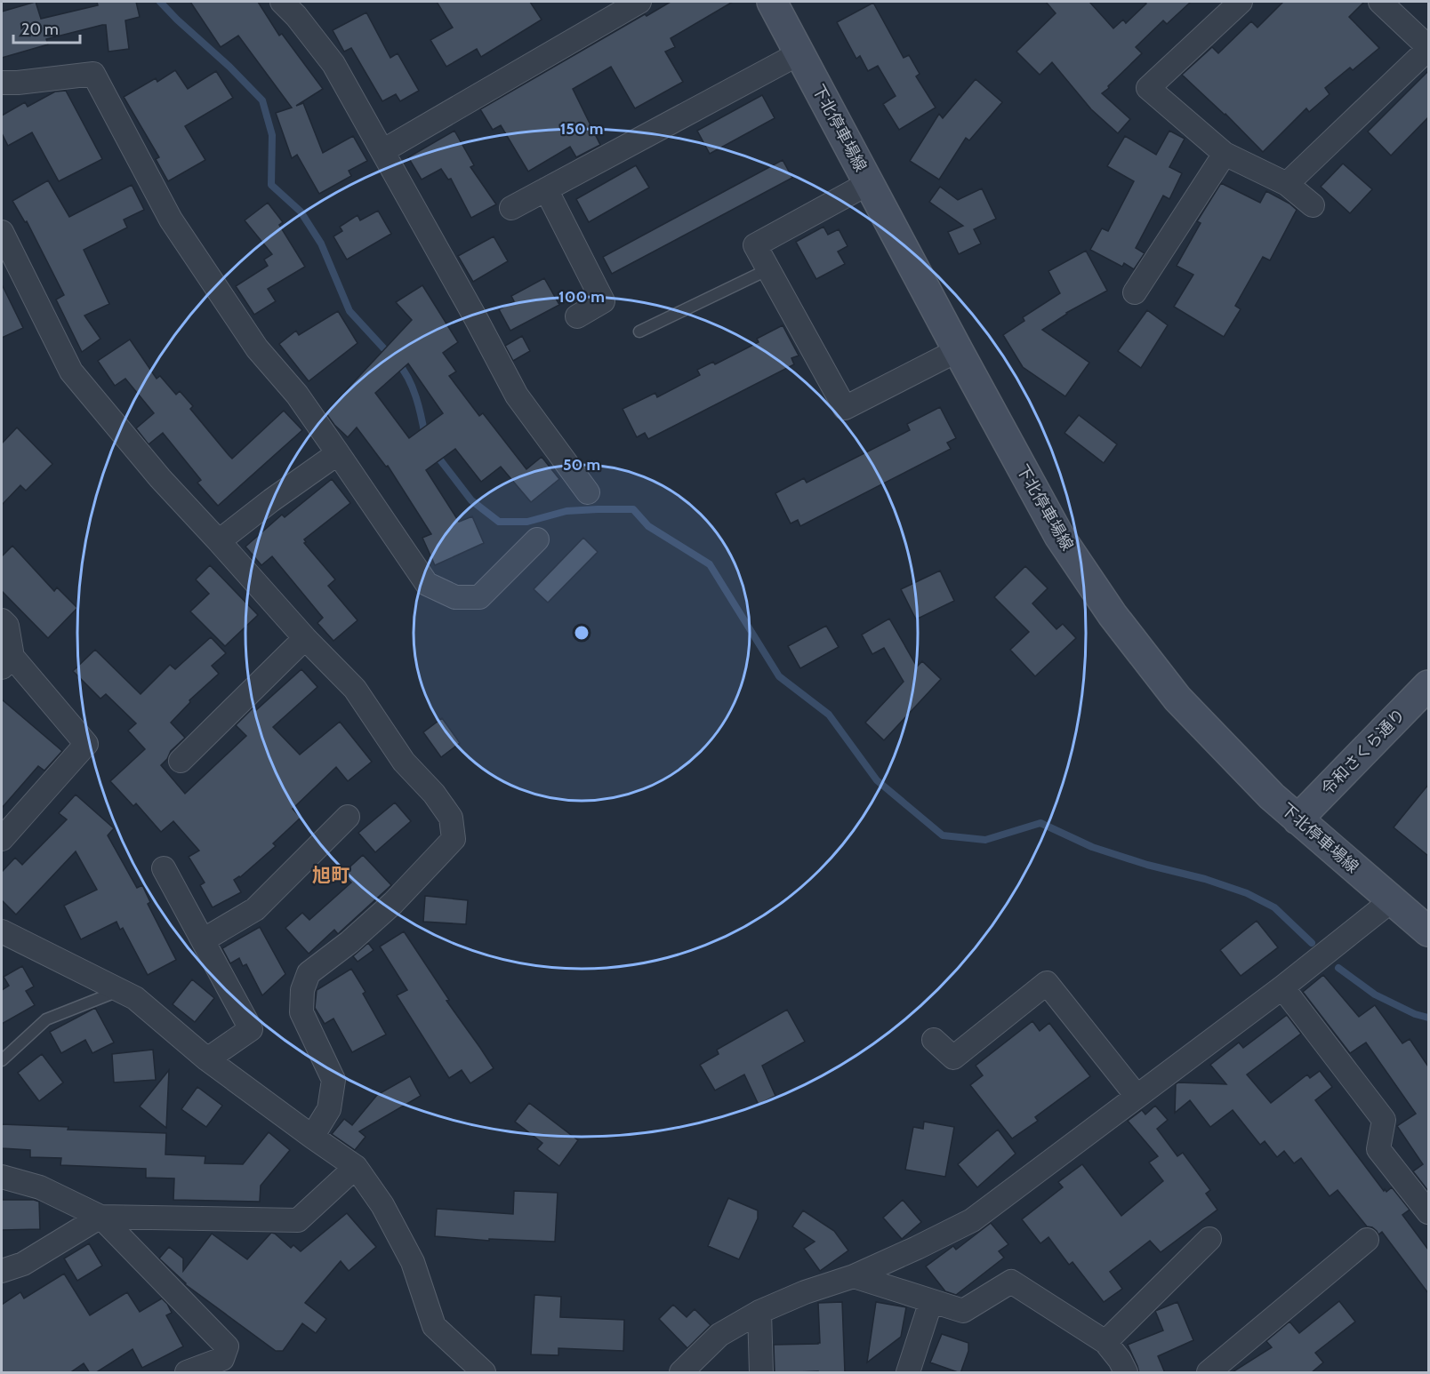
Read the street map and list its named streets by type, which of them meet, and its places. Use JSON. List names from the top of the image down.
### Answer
{
  "streets": {
    "main road": ["下北停車場線", "令和さくら通り"]
  },
  "crossings": [
    ["下北停車場線", "令和さくら通り"]
  ],
  "districts": ["旭町"],
  "scale_bar": "20 m",
  "rings": ["150 m", "100 m", "50 m"]
}
